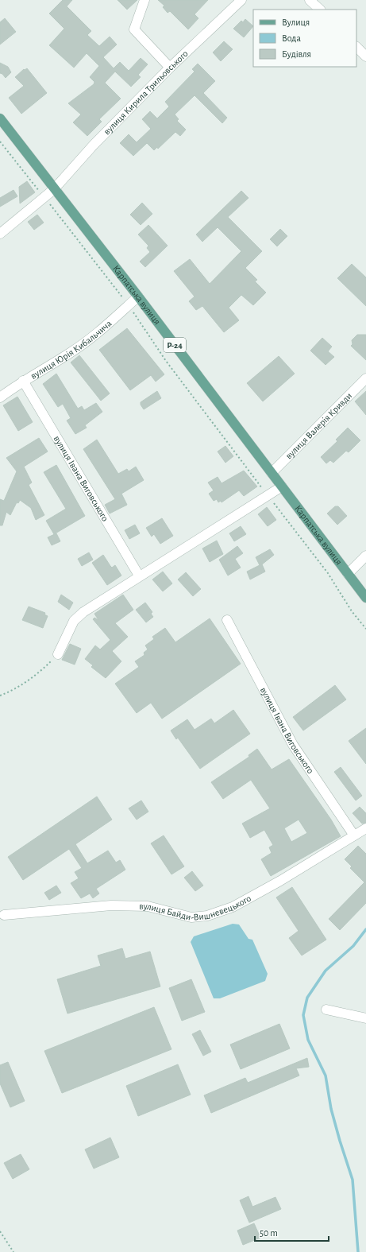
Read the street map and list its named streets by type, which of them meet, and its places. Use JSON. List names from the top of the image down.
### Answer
{
  "streets": {
    "main road": ["Карпатська вулиця", "Р-24"],
    "street": [
      "вулиця Кирила Трильовського",
      "вулиця Юрія Кибальчича",
      "вулиця Валерія Кривди",
      "вулиця Івана Виговського",
      "вулиця Байди-Вишневецького"
    ]
  },
  "crossings": [
    ["вулиця Кирила Трильовського", "Карпатська вулиця"],
    ["Карпатська вулиця", "вулиця Юрія Кибальчича"],
    ["Карпатська вулиця", "вулиця Валерія Кривди"],
    ["вулиця Юрія Кибальчича", "вулиця Івана Виговського"],
    ["вулиця Івана Виговського", "вулиця Байди-Вишневецького"]
  ],
  "legend": ["Вулиця", "Вода", "Будівля"],
  "scale_bar": "50 m"
}
